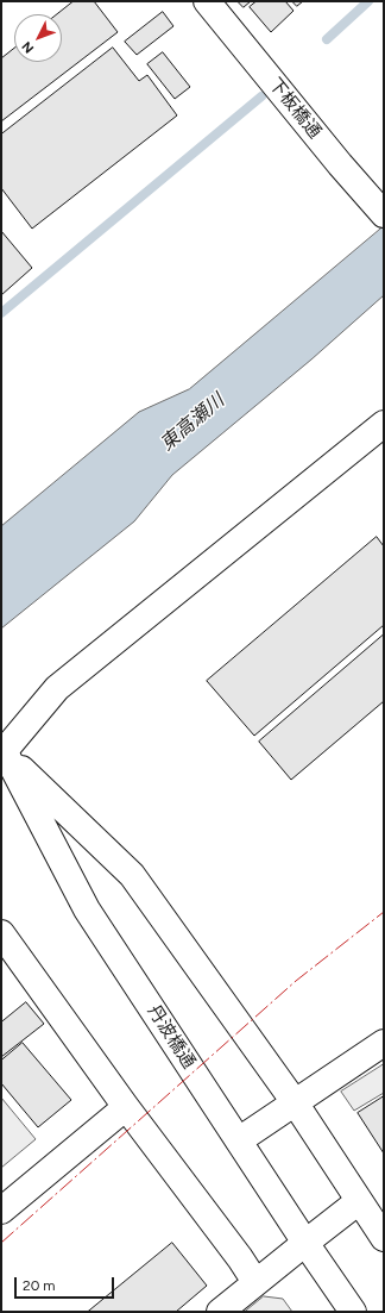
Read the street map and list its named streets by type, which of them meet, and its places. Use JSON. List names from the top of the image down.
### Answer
{
  "streets": {
    "street": ["下板橋通", "丹波橋通"]
  },
  "water": ["東高瀬川"],
  "scale_bar": "20 m",
  "north": "bottom left"
}
